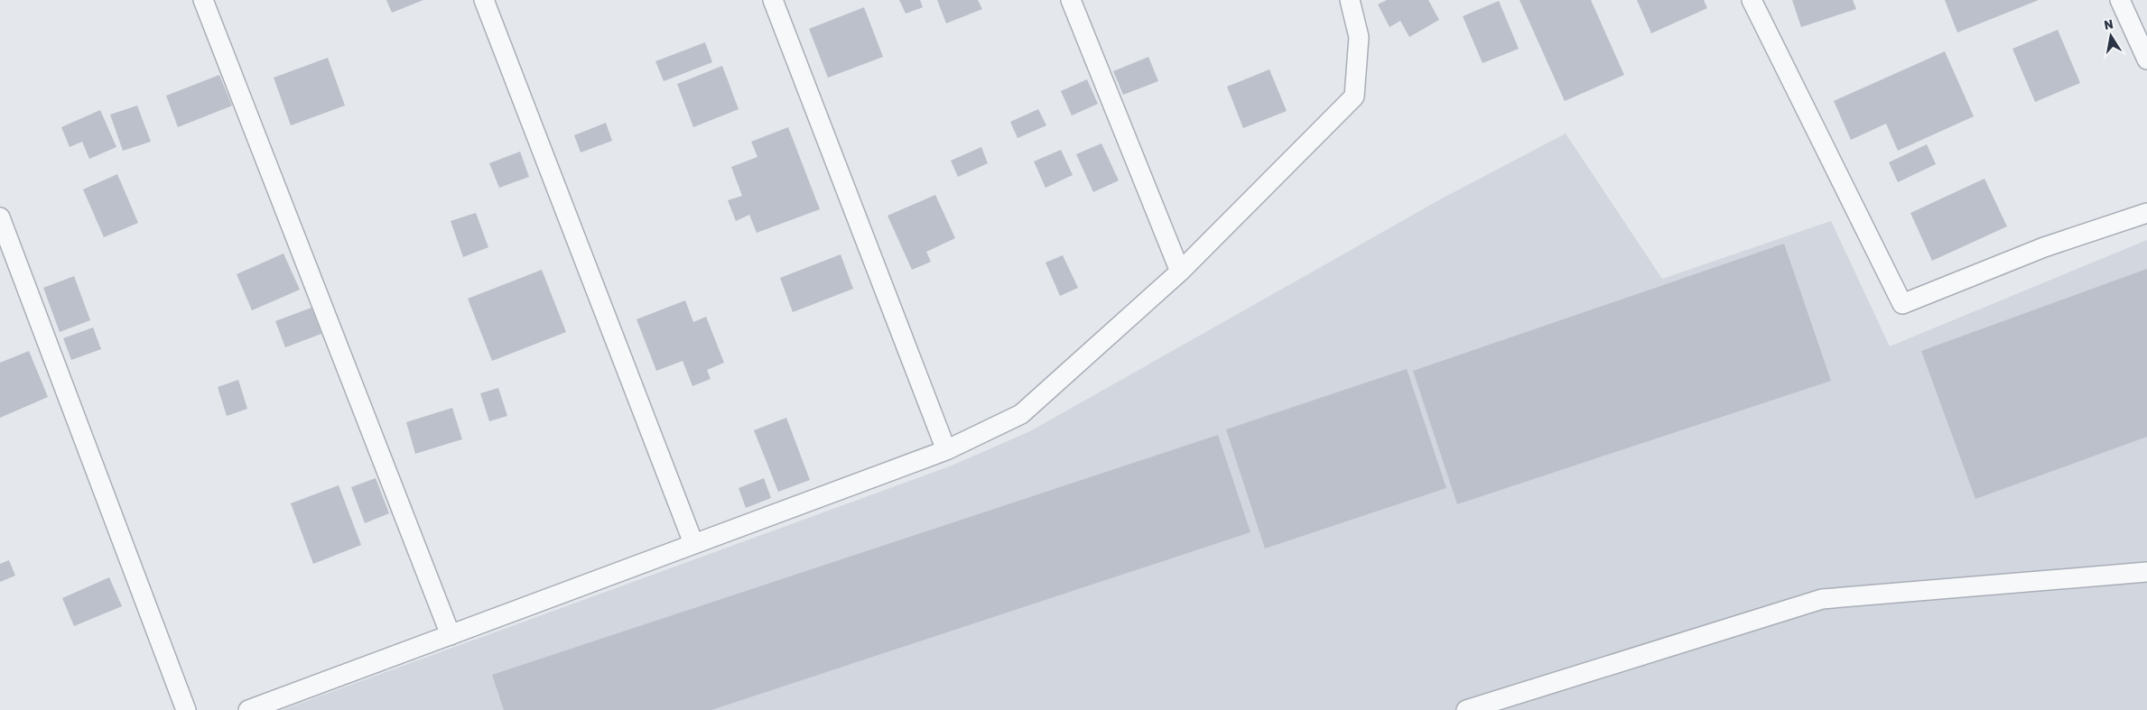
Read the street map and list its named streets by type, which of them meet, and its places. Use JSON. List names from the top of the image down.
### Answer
{
  "north": "top"
}
